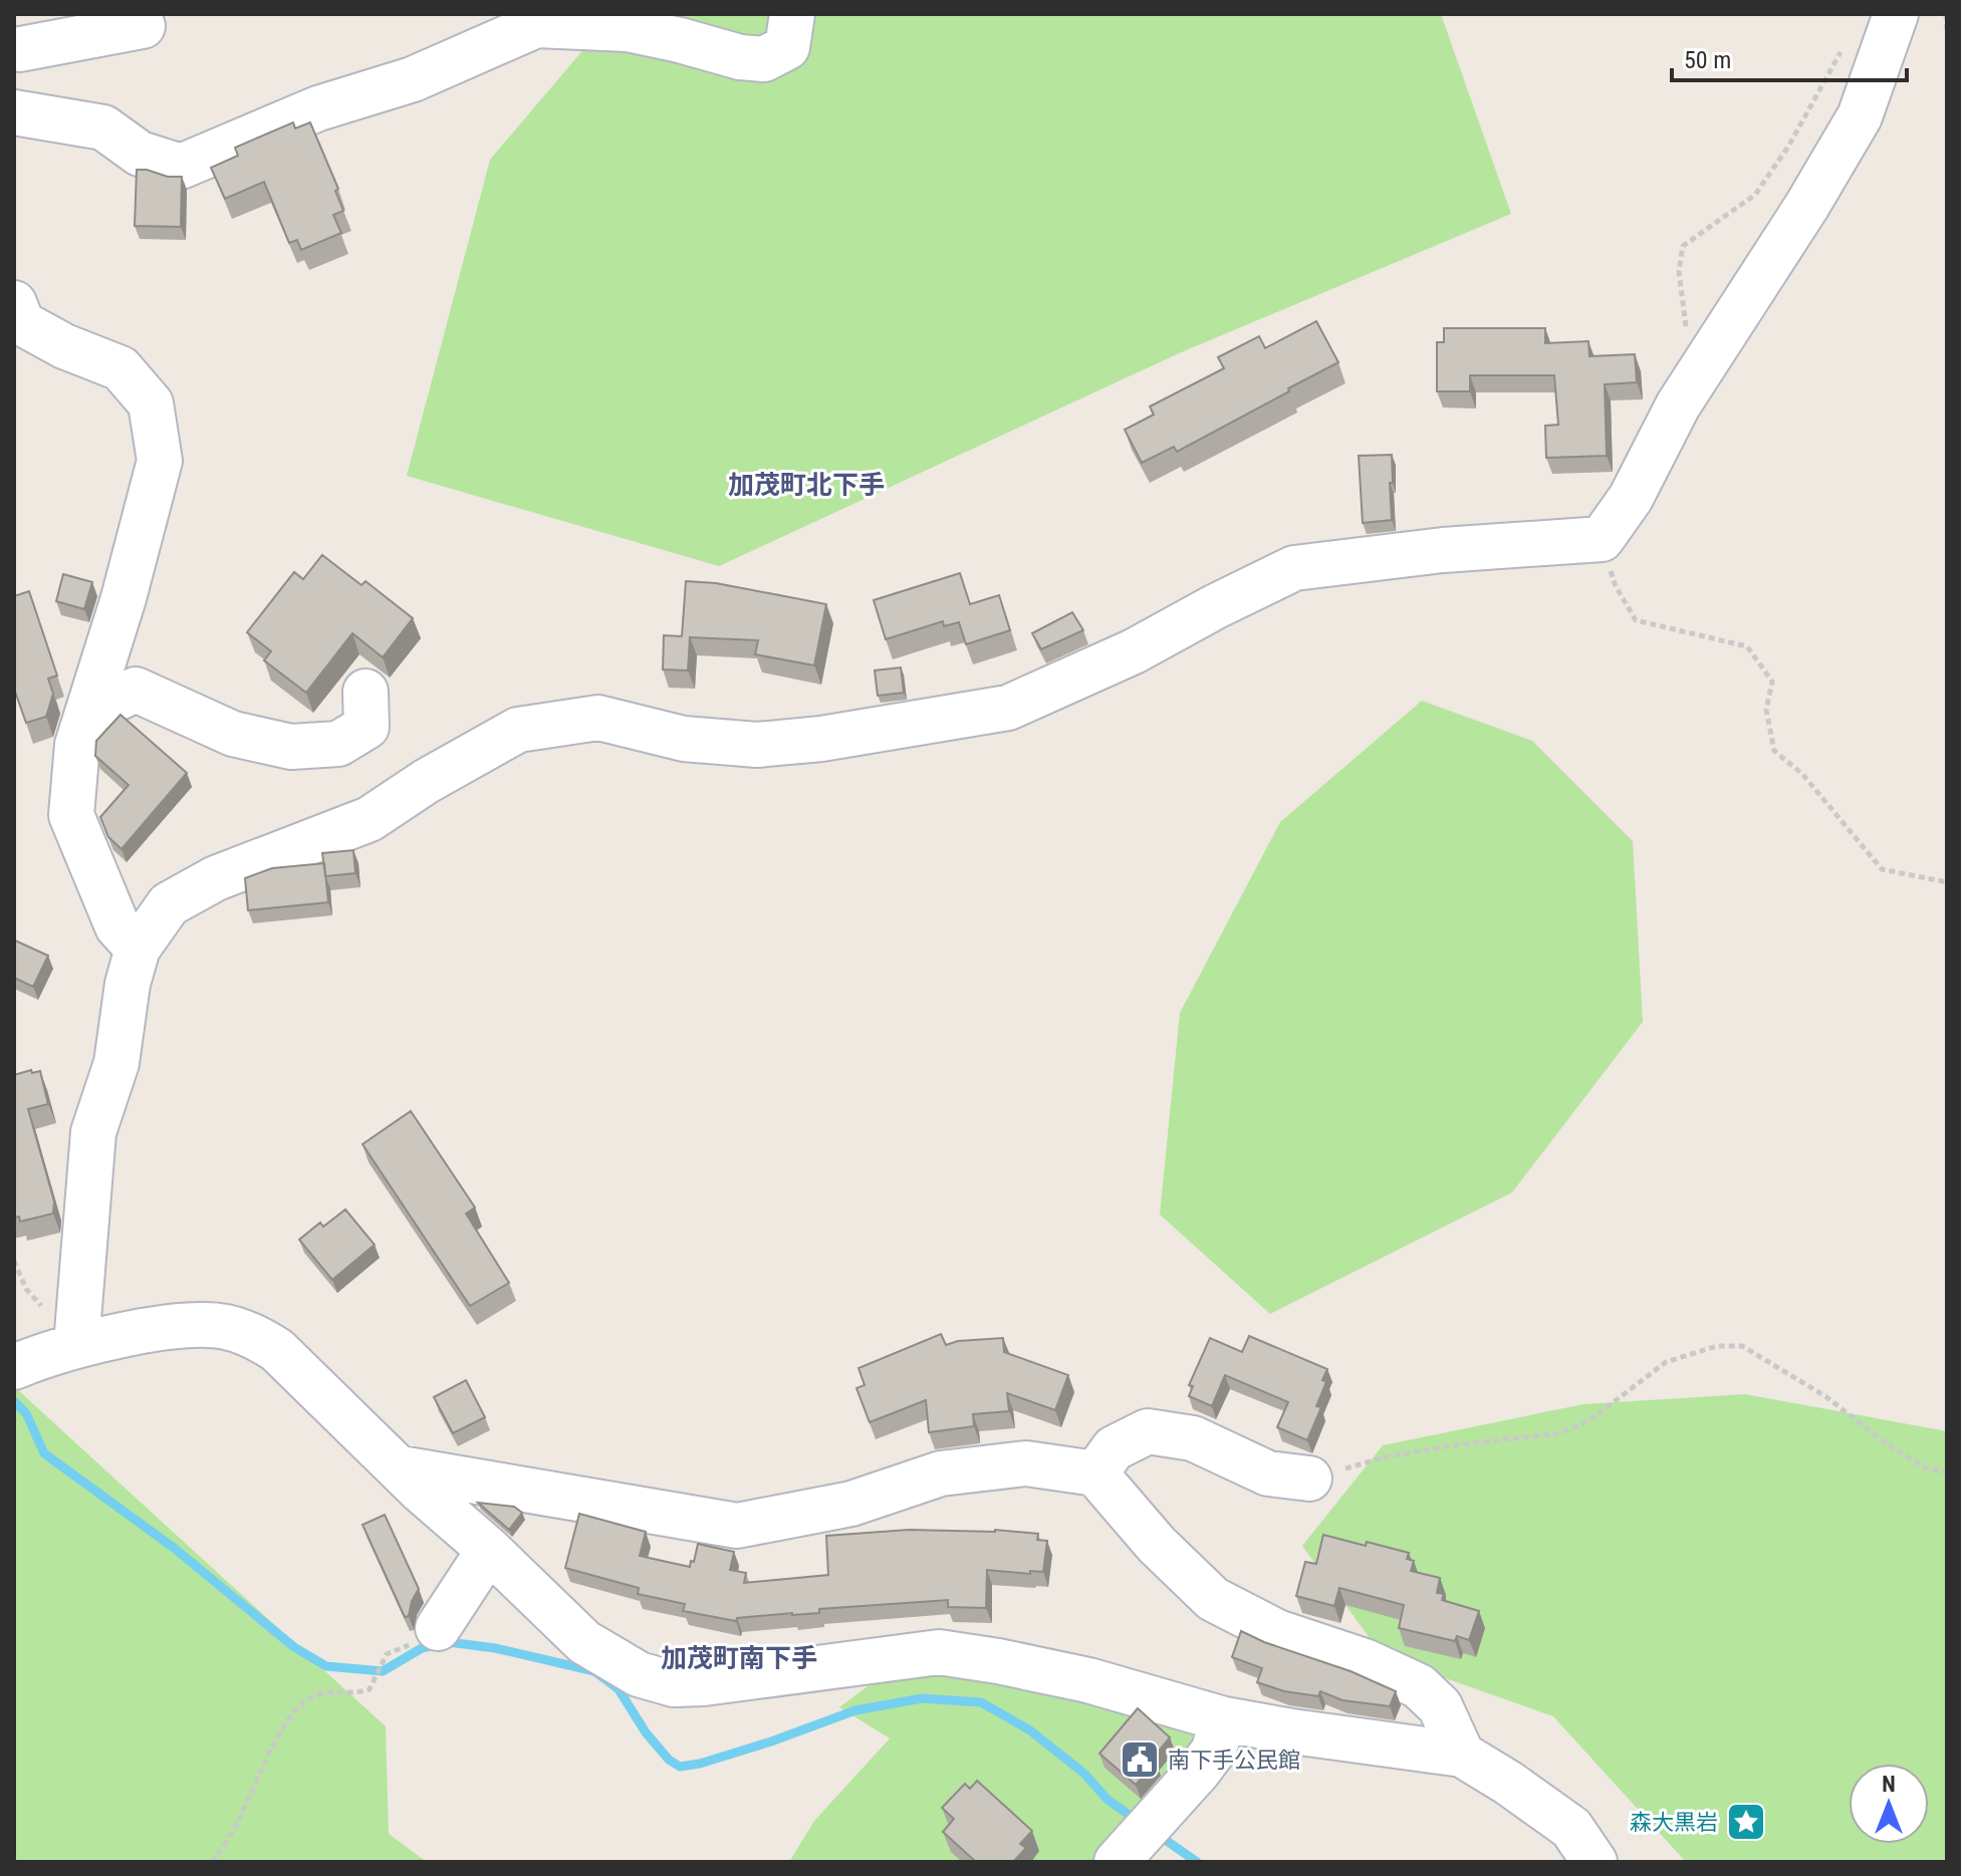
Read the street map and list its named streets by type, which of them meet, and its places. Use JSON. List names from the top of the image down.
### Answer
{
  "districts": ["加茂町北下手", "加茂町南下手"],
  "places": {
    "public building": ["南下手公民館"],
    "place": ["森大黒岩"]
  },
  "scale_bar": "50 m",
  "north": "top"
}
